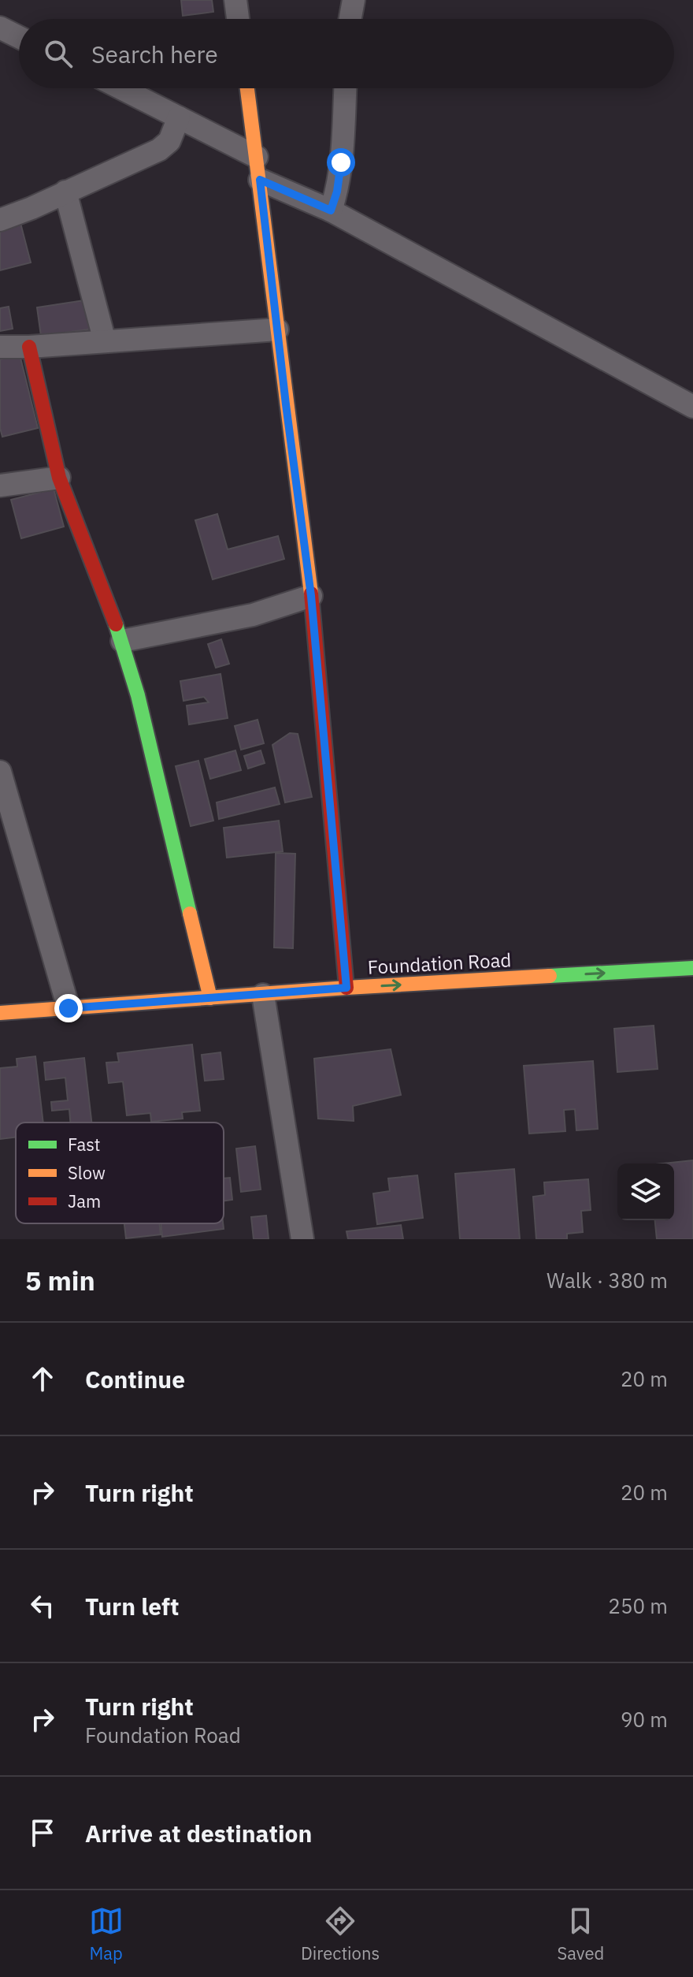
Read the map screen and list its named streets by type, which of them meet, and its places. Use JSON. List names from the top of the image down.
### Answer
{
  "streets": {
    "street": ["Foundation Road"]
  },
  "one_way": ["Foundation Road"],
  "legend": ["Fast", "Slow", "Jam"],
  "page": {
    "search": "Search here",
    "heading": ["5 min", "Walk · 380 m"],
    "list": [
      ["Continue", "20 m"],
      ["Turn right", "20 m"],
      ["Turn left", "250 m"],
      ["Turn right", "Foundation Road", "90 m"],
      "Arrive at destination"
    ],
    "nav": ["Map", "Directions", "Saved"]
  }
}
